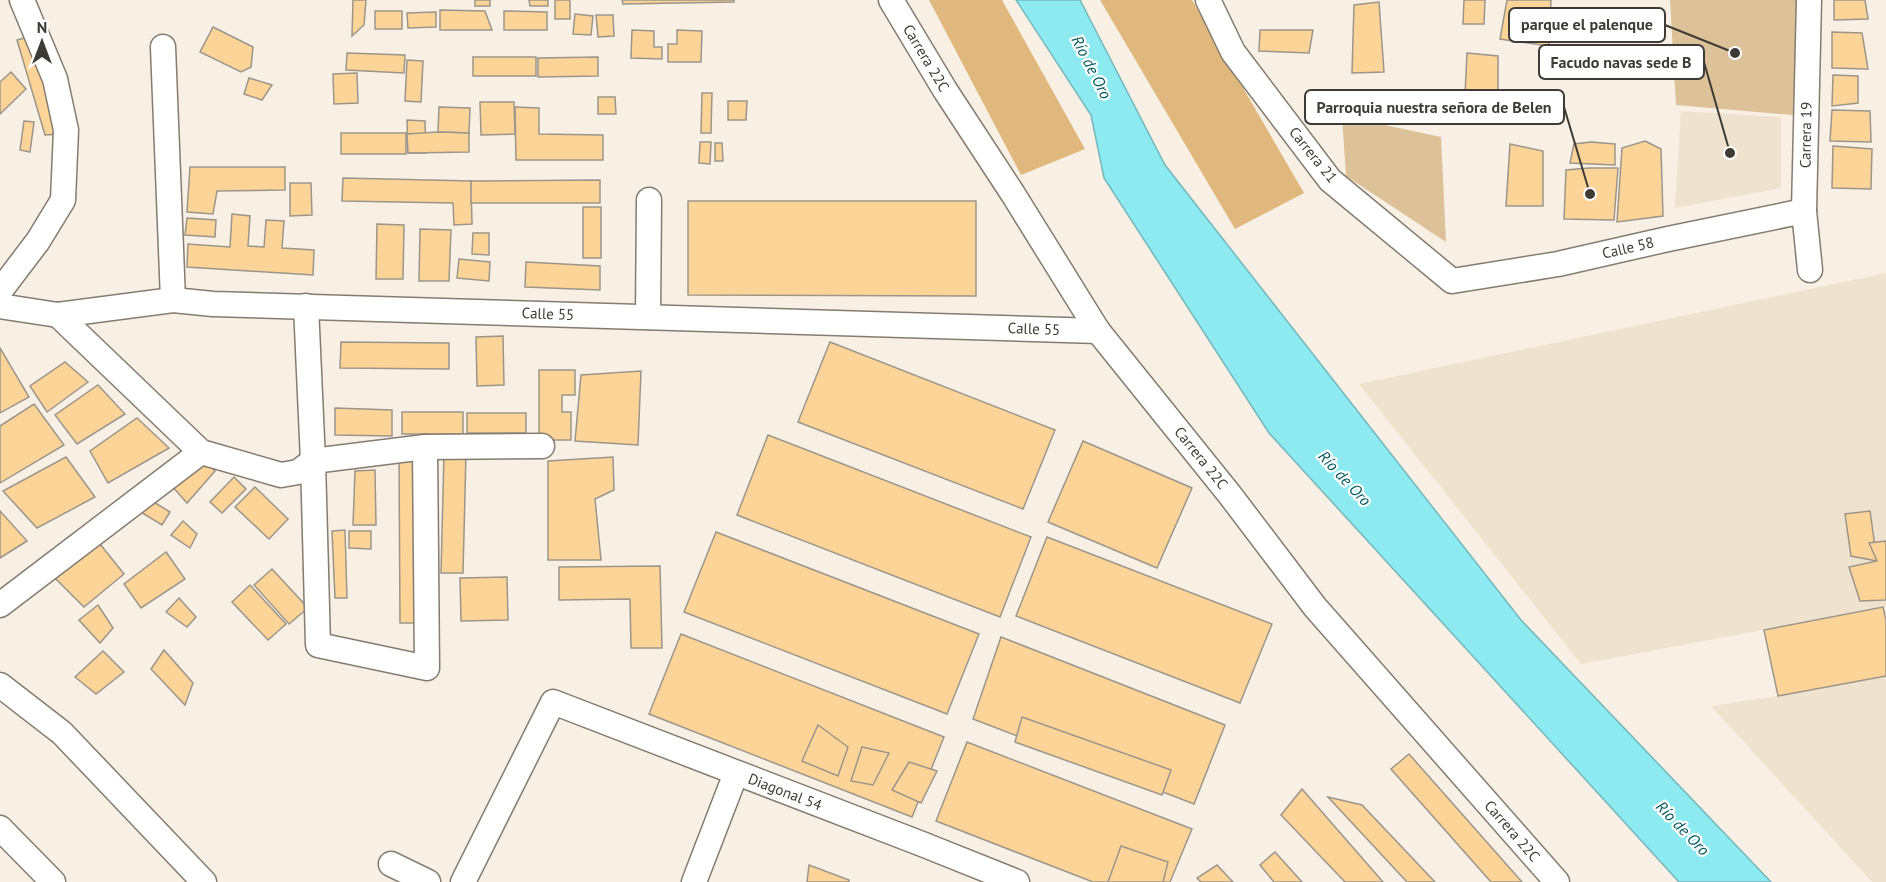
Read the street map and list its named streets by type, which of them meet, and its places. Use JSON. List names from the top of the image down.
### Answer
{
  "streets": {
    "street": [
      "Carrera 22C",
      "Carrera 19",
      "Carrera 21",
      "Calle 58",
      "Calle 55",
      "Diagonal 54"
    ]
  },
  "crossings": [
    ["Carrera 22C", "Calle 55"],
    ["Carrera 19", "Calle 58"],
    ["Carrera 21", "Calle 58"]
  ],
  "water": ["Río de Oro"],
  "places": ["parque el palenque", "Facudo navas sede B", "Parroquia nuestra señora de Belen"],
  "north": "top"
}
